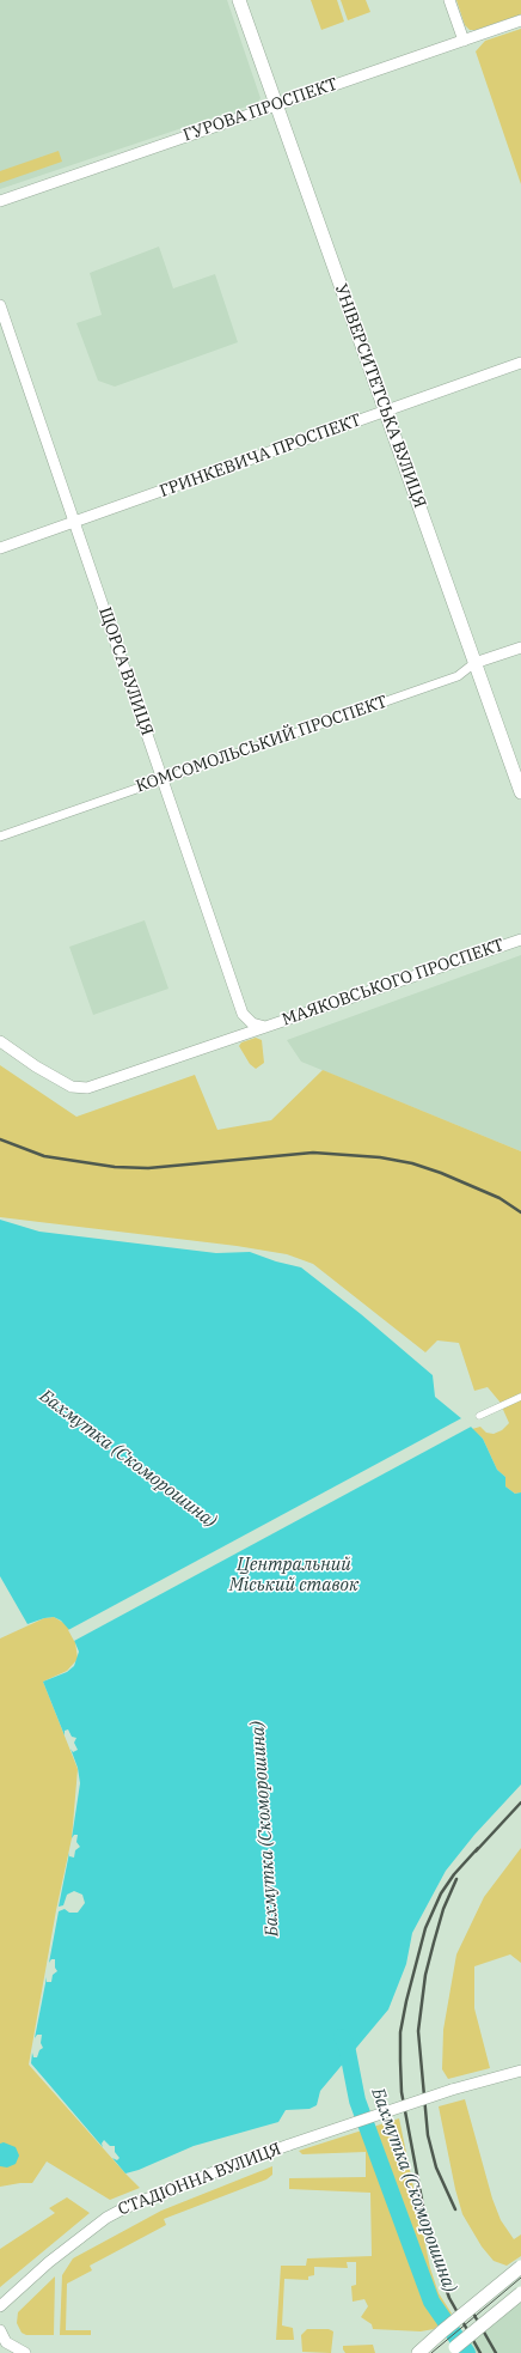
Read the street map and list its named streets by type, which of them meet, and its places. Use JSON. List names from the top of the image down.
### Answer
{
  "streets": {
    "main road": ["УНІВЕРСИТЕТСЬКА ВУЛИЦЯ"],
    "street": [
      "ГУРОВА ПРОСПЕКТ",
      "ГРИНКЕВИЧА ПРОСПЕКТ",
      "ЩОРСА ВУЛИЦЯ",
      "КОМСОМОЛЬСЬКИЙ ПРОСПЕКТ",
      "МАЯКОВСЬКОГО ПРОСПЕКТ",
      "СТАДІОННА ВУЛИЦЯ"
    ]
  },
  "crossings": [
    ["ГУРОВА ПРОСПЕКТ", "УНІВЕРСИТЕТСЬКА ВУЛИЦЯ"],
    ["УНІВЕРСИТЕТСЬКА ВУЛИЦЯ", "ГРИНКЕВИЧА ПРОСПЕКТ"],
    ["УНІВЕРСИТЕТСЬКА ВУЛИЦЯ", "КОМСОМОЛЬСЬКИЙ ПРОСПЕКТ"],
    ["ГРИНКЕВИЧА ПРОСПЕКТ", "ЩОРСА ВУЛИЦЯ"],
    ["ЩОРСА ВУЛИЦЯ", "КОМСОМОЛЬСЬКИЙ ПРОСПЕКТ"]
  ],
  "water": ["Бахмутка (Скоморошина)", "Центральний Міський ставок"]
}
